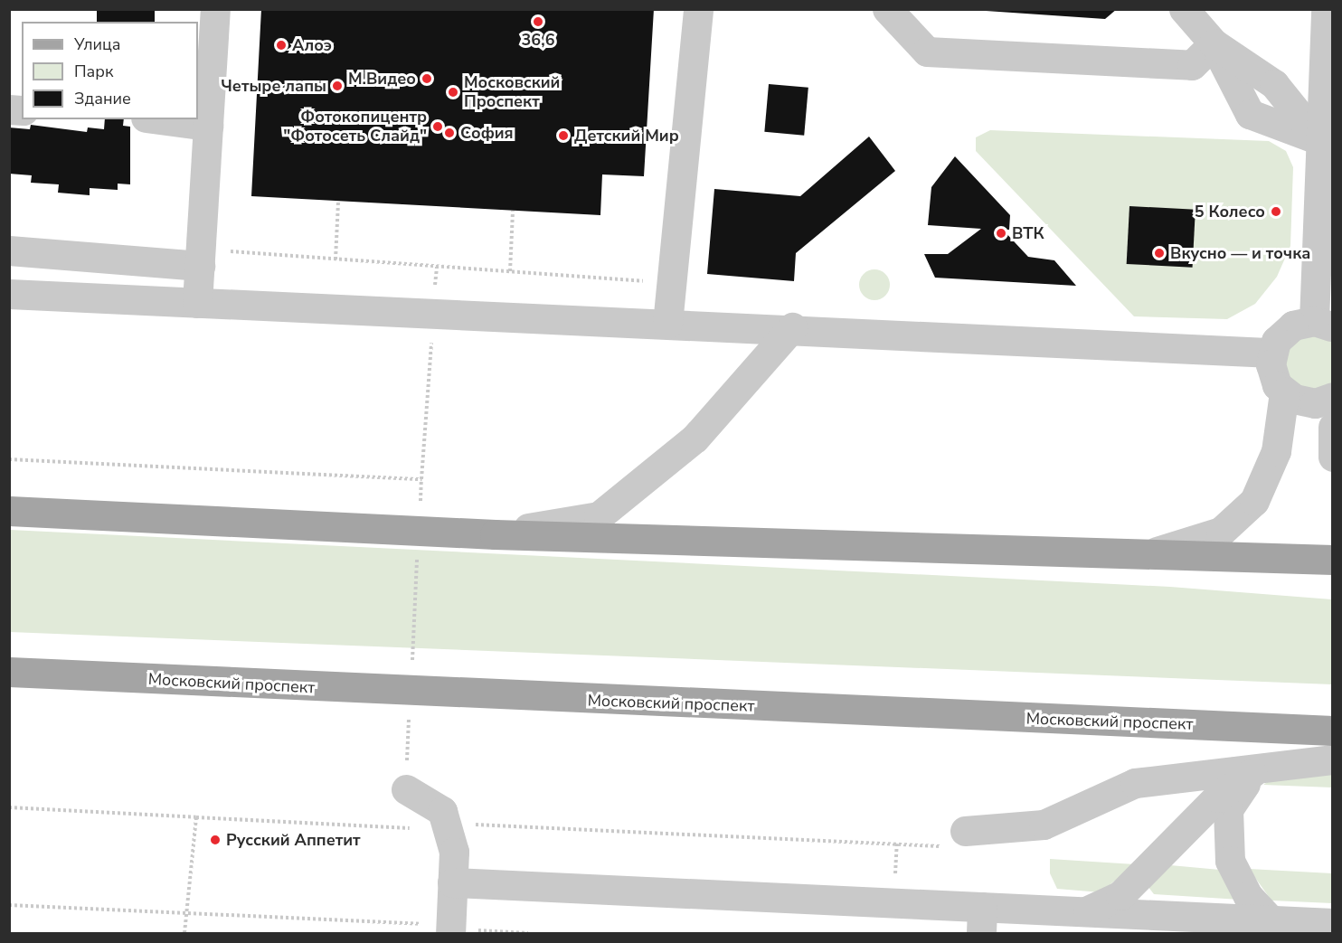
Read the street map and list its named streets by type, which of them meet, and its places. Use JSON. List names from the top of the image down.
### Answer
{
  "streets": {
    "main road": ["Московский проспект"]
  },
  "places": [
    "36,6",
    "Алоэ",
    "М.Видео",
    "Четыре лапы",
    "Московский Проспект",
    "Фотокопицентр \"Фотосеть Слайд\"",
    "София",
    "Детский Мир",
    "5 Колесо",
    "ВТК",
    "Вкусно — и точка",
    "Русский Аппетит"
  ],
  "legend": ["Улица", "Парк", "Здание"]
}
